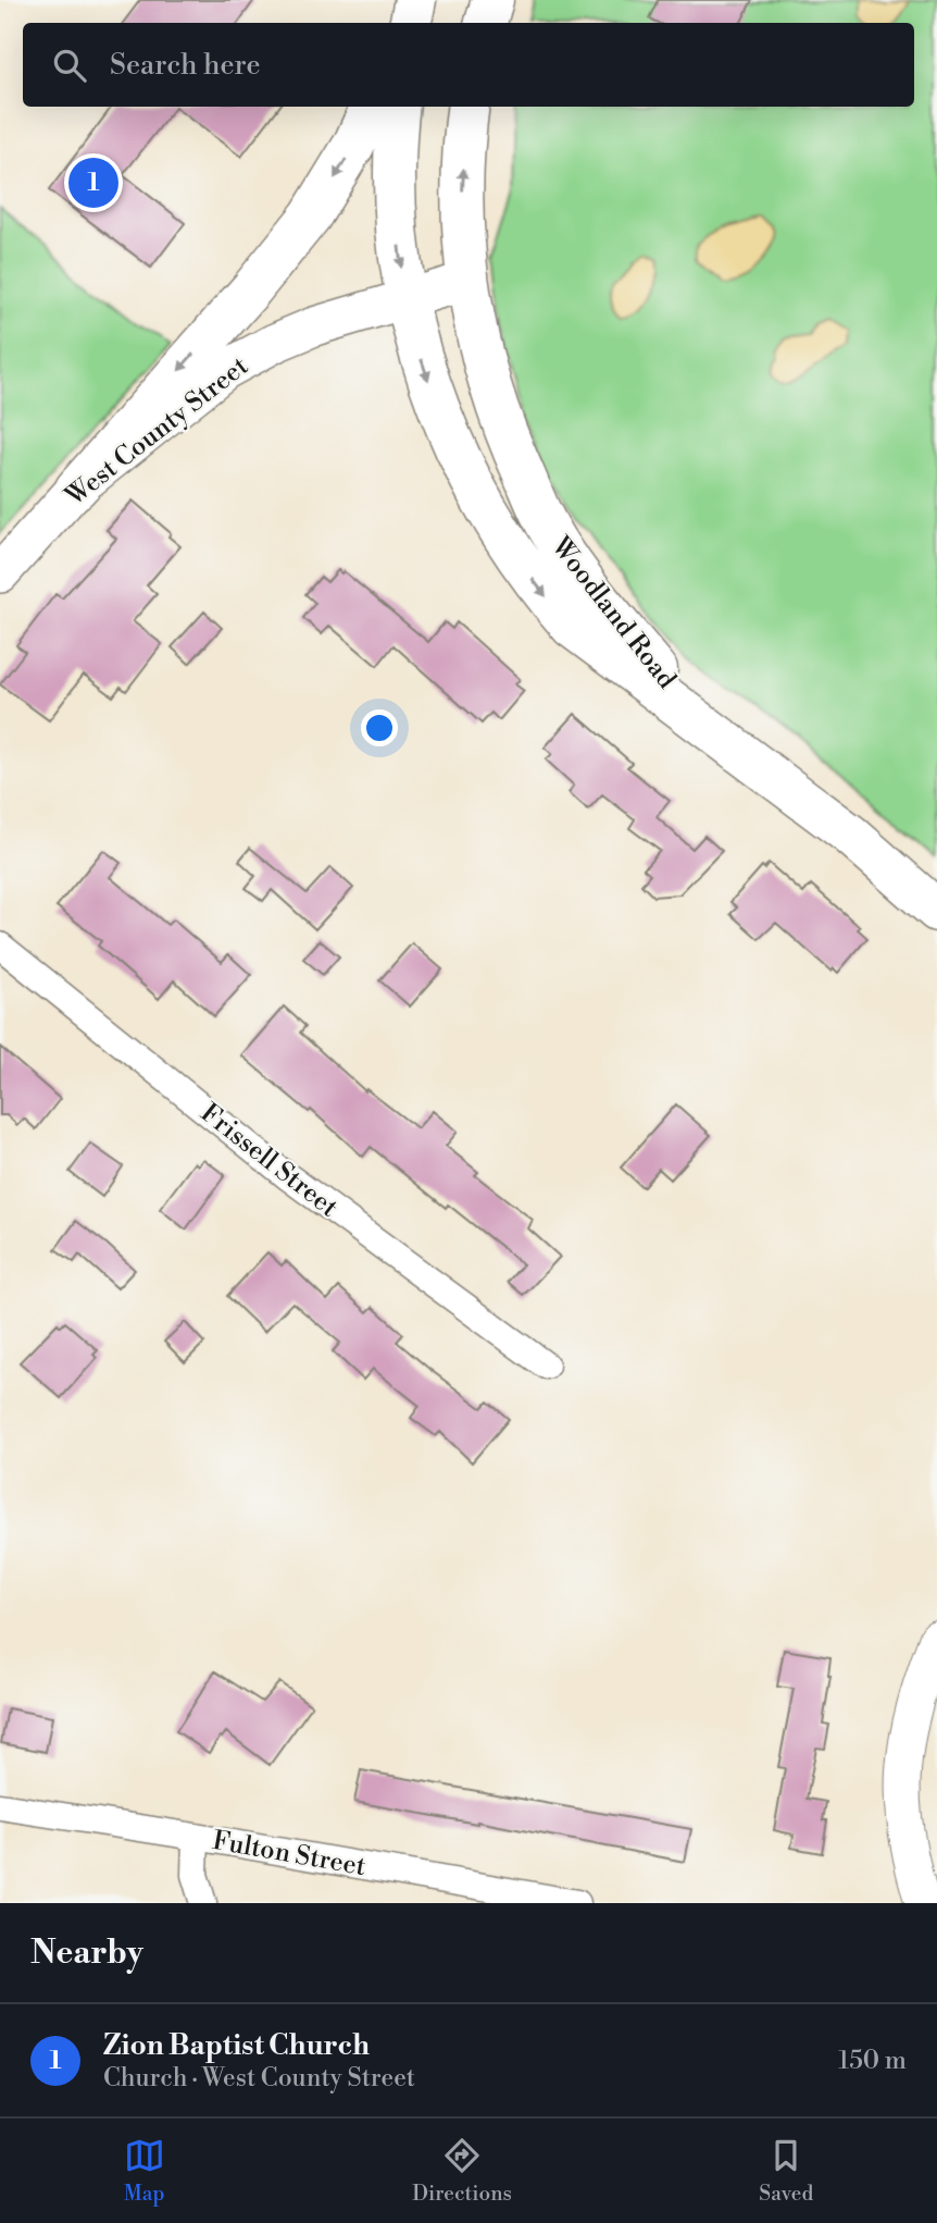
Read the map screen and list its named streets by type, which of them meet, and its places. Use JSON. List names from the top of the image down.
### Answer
{
  "streets": {
    "main road": ["West County Street", "Woodland Road"],
    "street": ["Frissell Street", "Fulton Street"]
  },
  "crossings": [
    ["West County Street", "Woodland Road"]
  ],
  "page": {
    "search": "Search here",
    "pins": "1",
    "heading": "Nearby",
    "list": [
      {
        "mark": "1",
        "name": "Zion Baptist Church",
        "note": "Church · West County Street",
        "value": "150 m"
      }
    ],
    "nav": ["Map", "Directions", "Saved"]
  }
}
